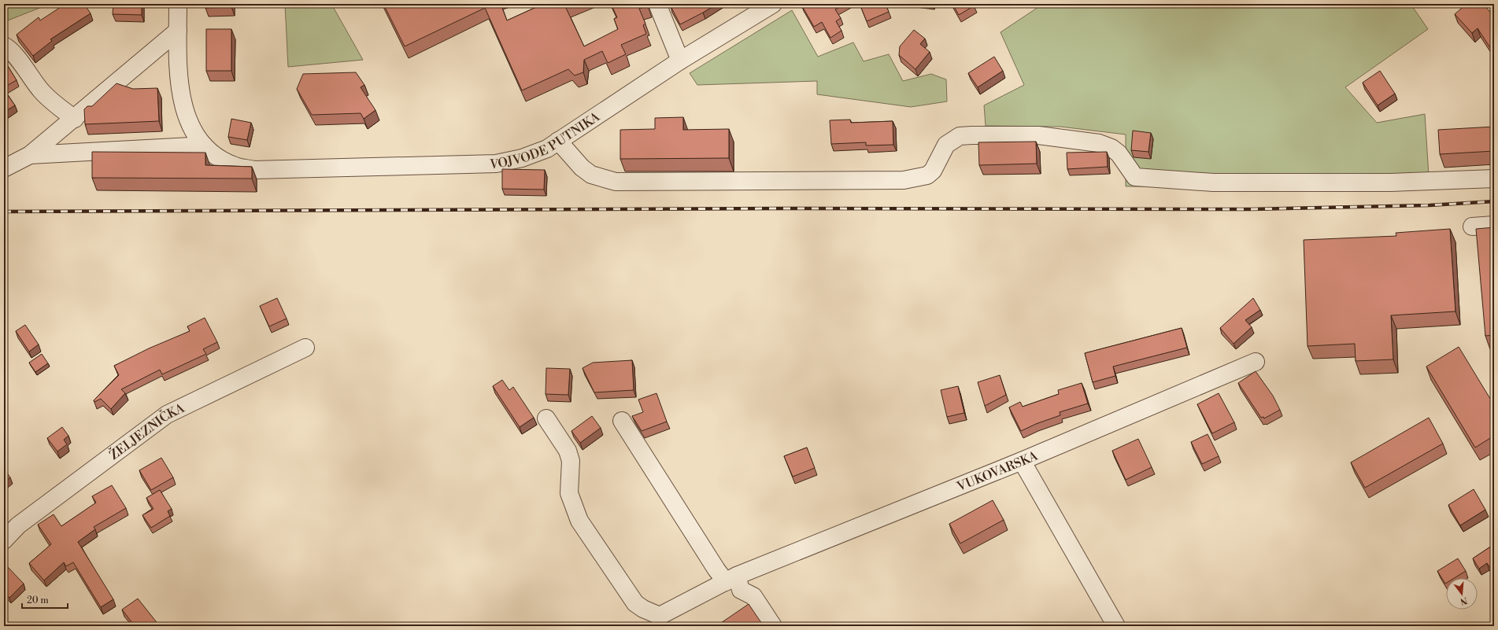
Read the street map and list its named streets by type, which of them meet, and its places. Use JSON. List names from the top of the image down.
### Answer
{
  "streets": {
    "street": ["VOJVODE PUTNIKA", "ŽELJEZNIČKA", "VUKOVARSKA"]
  },
  "scale_bar": "20 m",
  "north": "bottom"
}
